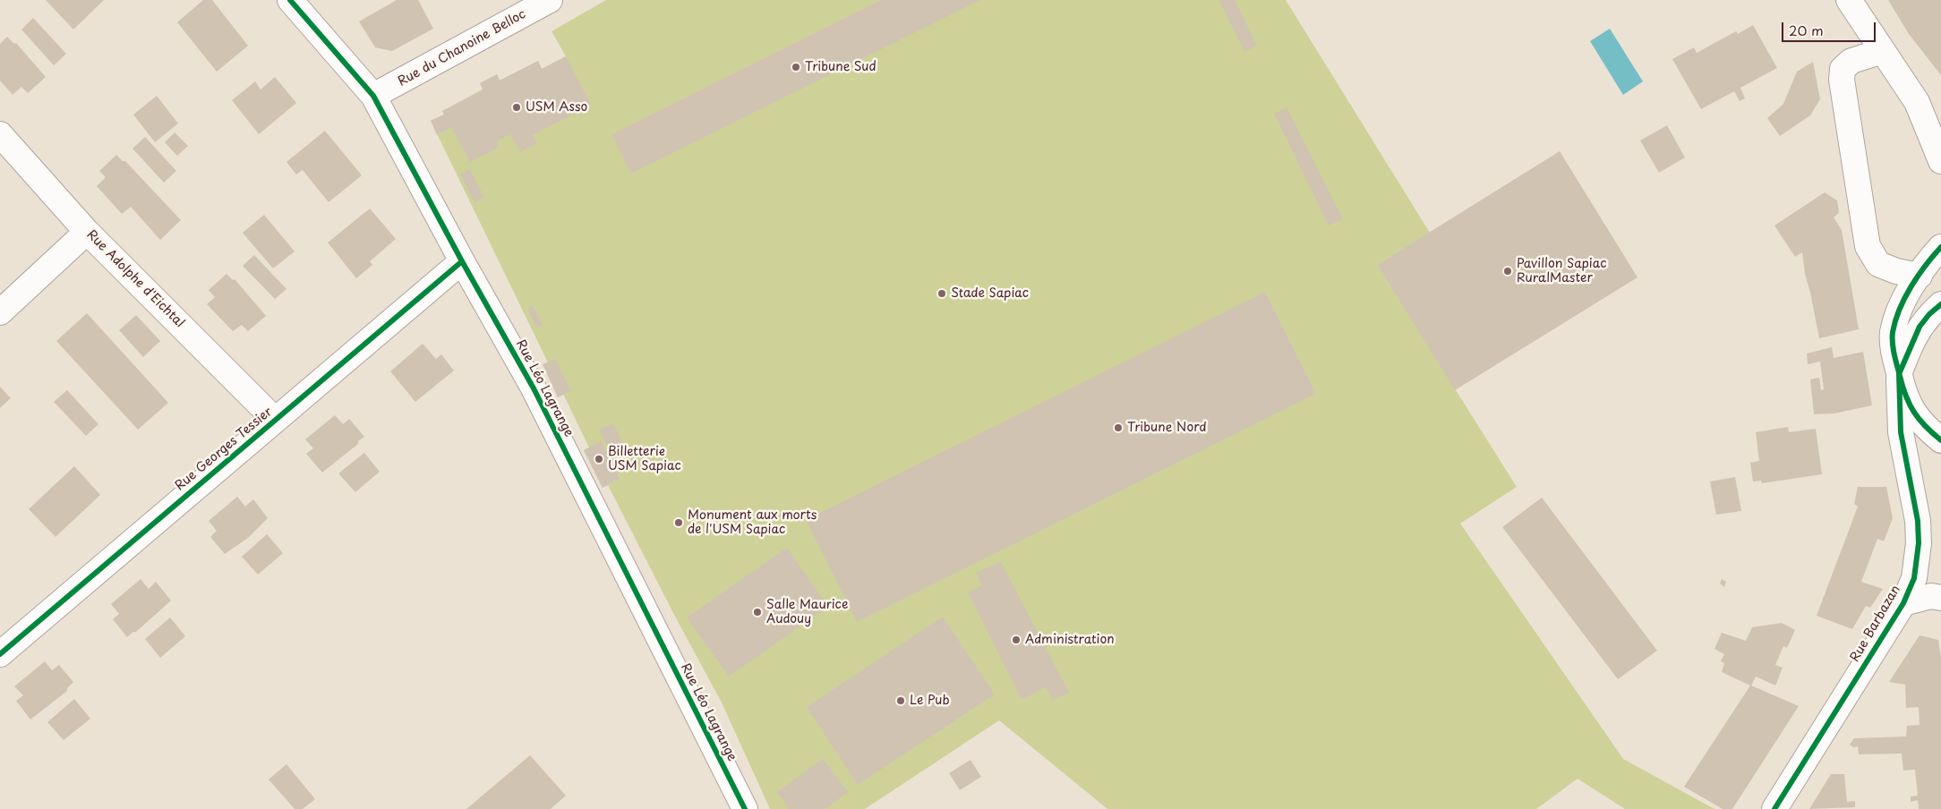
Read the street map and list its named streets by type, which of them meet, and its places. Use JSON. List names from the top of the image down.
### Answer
{
  "streets": {
    "street": [
      "Rue du Chanoine Belloc",
      "Rue Adolphe d'Eichtal",
      "Rue Léo Lagrange",
      "Rue Georges Tessier",
      "Rue Barbazan"
    ]
  },
  "crossings": [
    ["Rue du Chanoine Belloc", "Rue Léo Lagrange"],
    ["Rue Adolphe d'Eichtal", "Rue Georges Tessier"],
    ["Rue Léo Lagrange", "Rue Georges Tessier"]
  ],
  "places": [
    "Tribune Sud",
    "USM Asso",
    "Pavillon Sapiac RuralMaster",
    "Stade Sapiac",
    "Tribune Nord",
    "Billetterie USM Sapiac",
    "Monument aux morts de l'USM Sapiac",
    "Salle Maurice Audouy",
    "Administration",
    "Le Pub"
  ],
  "scale_bar": "20 m"
}
